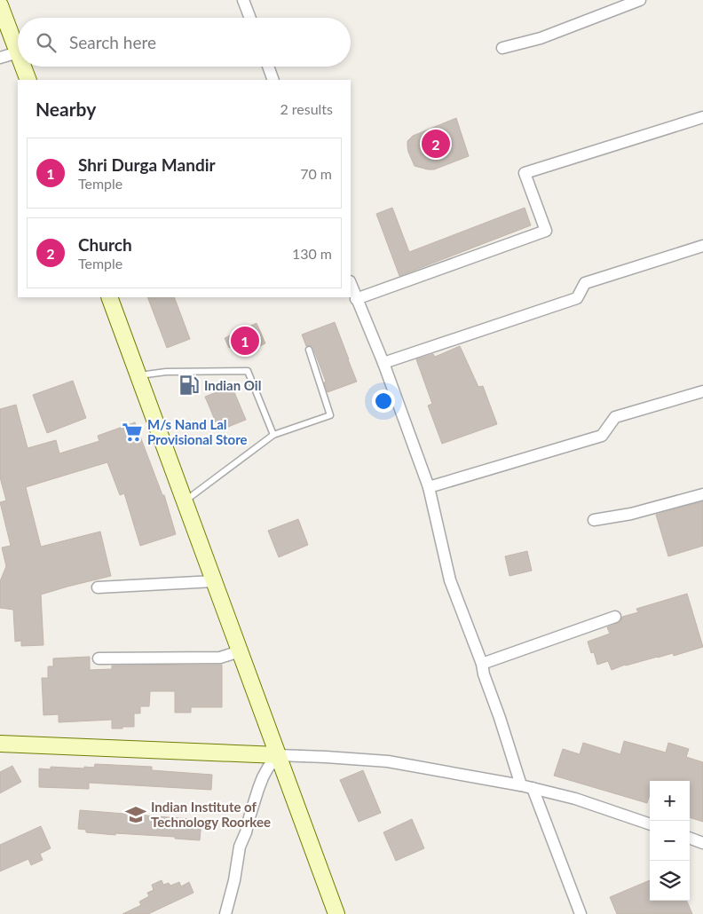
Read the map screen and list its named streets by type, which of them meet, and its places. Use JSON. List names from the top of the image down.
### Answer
{
  "places": {
    "fuel station": ["Indian Oil"],
    "supermarket": ["M/s Nand Lal Provisional Store"],
    "school or university": ["Indian Institute of Technology Roorkee"]
  },
  "page": {
    "search": "Search here",
    "heading": ["Nearby", "2 results"],
    "pins": ["2", "1"],
    "list": [
      {
        "mark": "1",
        "name": "Shri Durga Mandir",
        "note": "Temple",
        "value": "70 m"
      },
      {
        "mark": "2",
        "name": "Church",
        "note": "Temple",
        "value": "130 m"
      }
    ],
    "map_buttons": ["+", "−"]
  }
}
